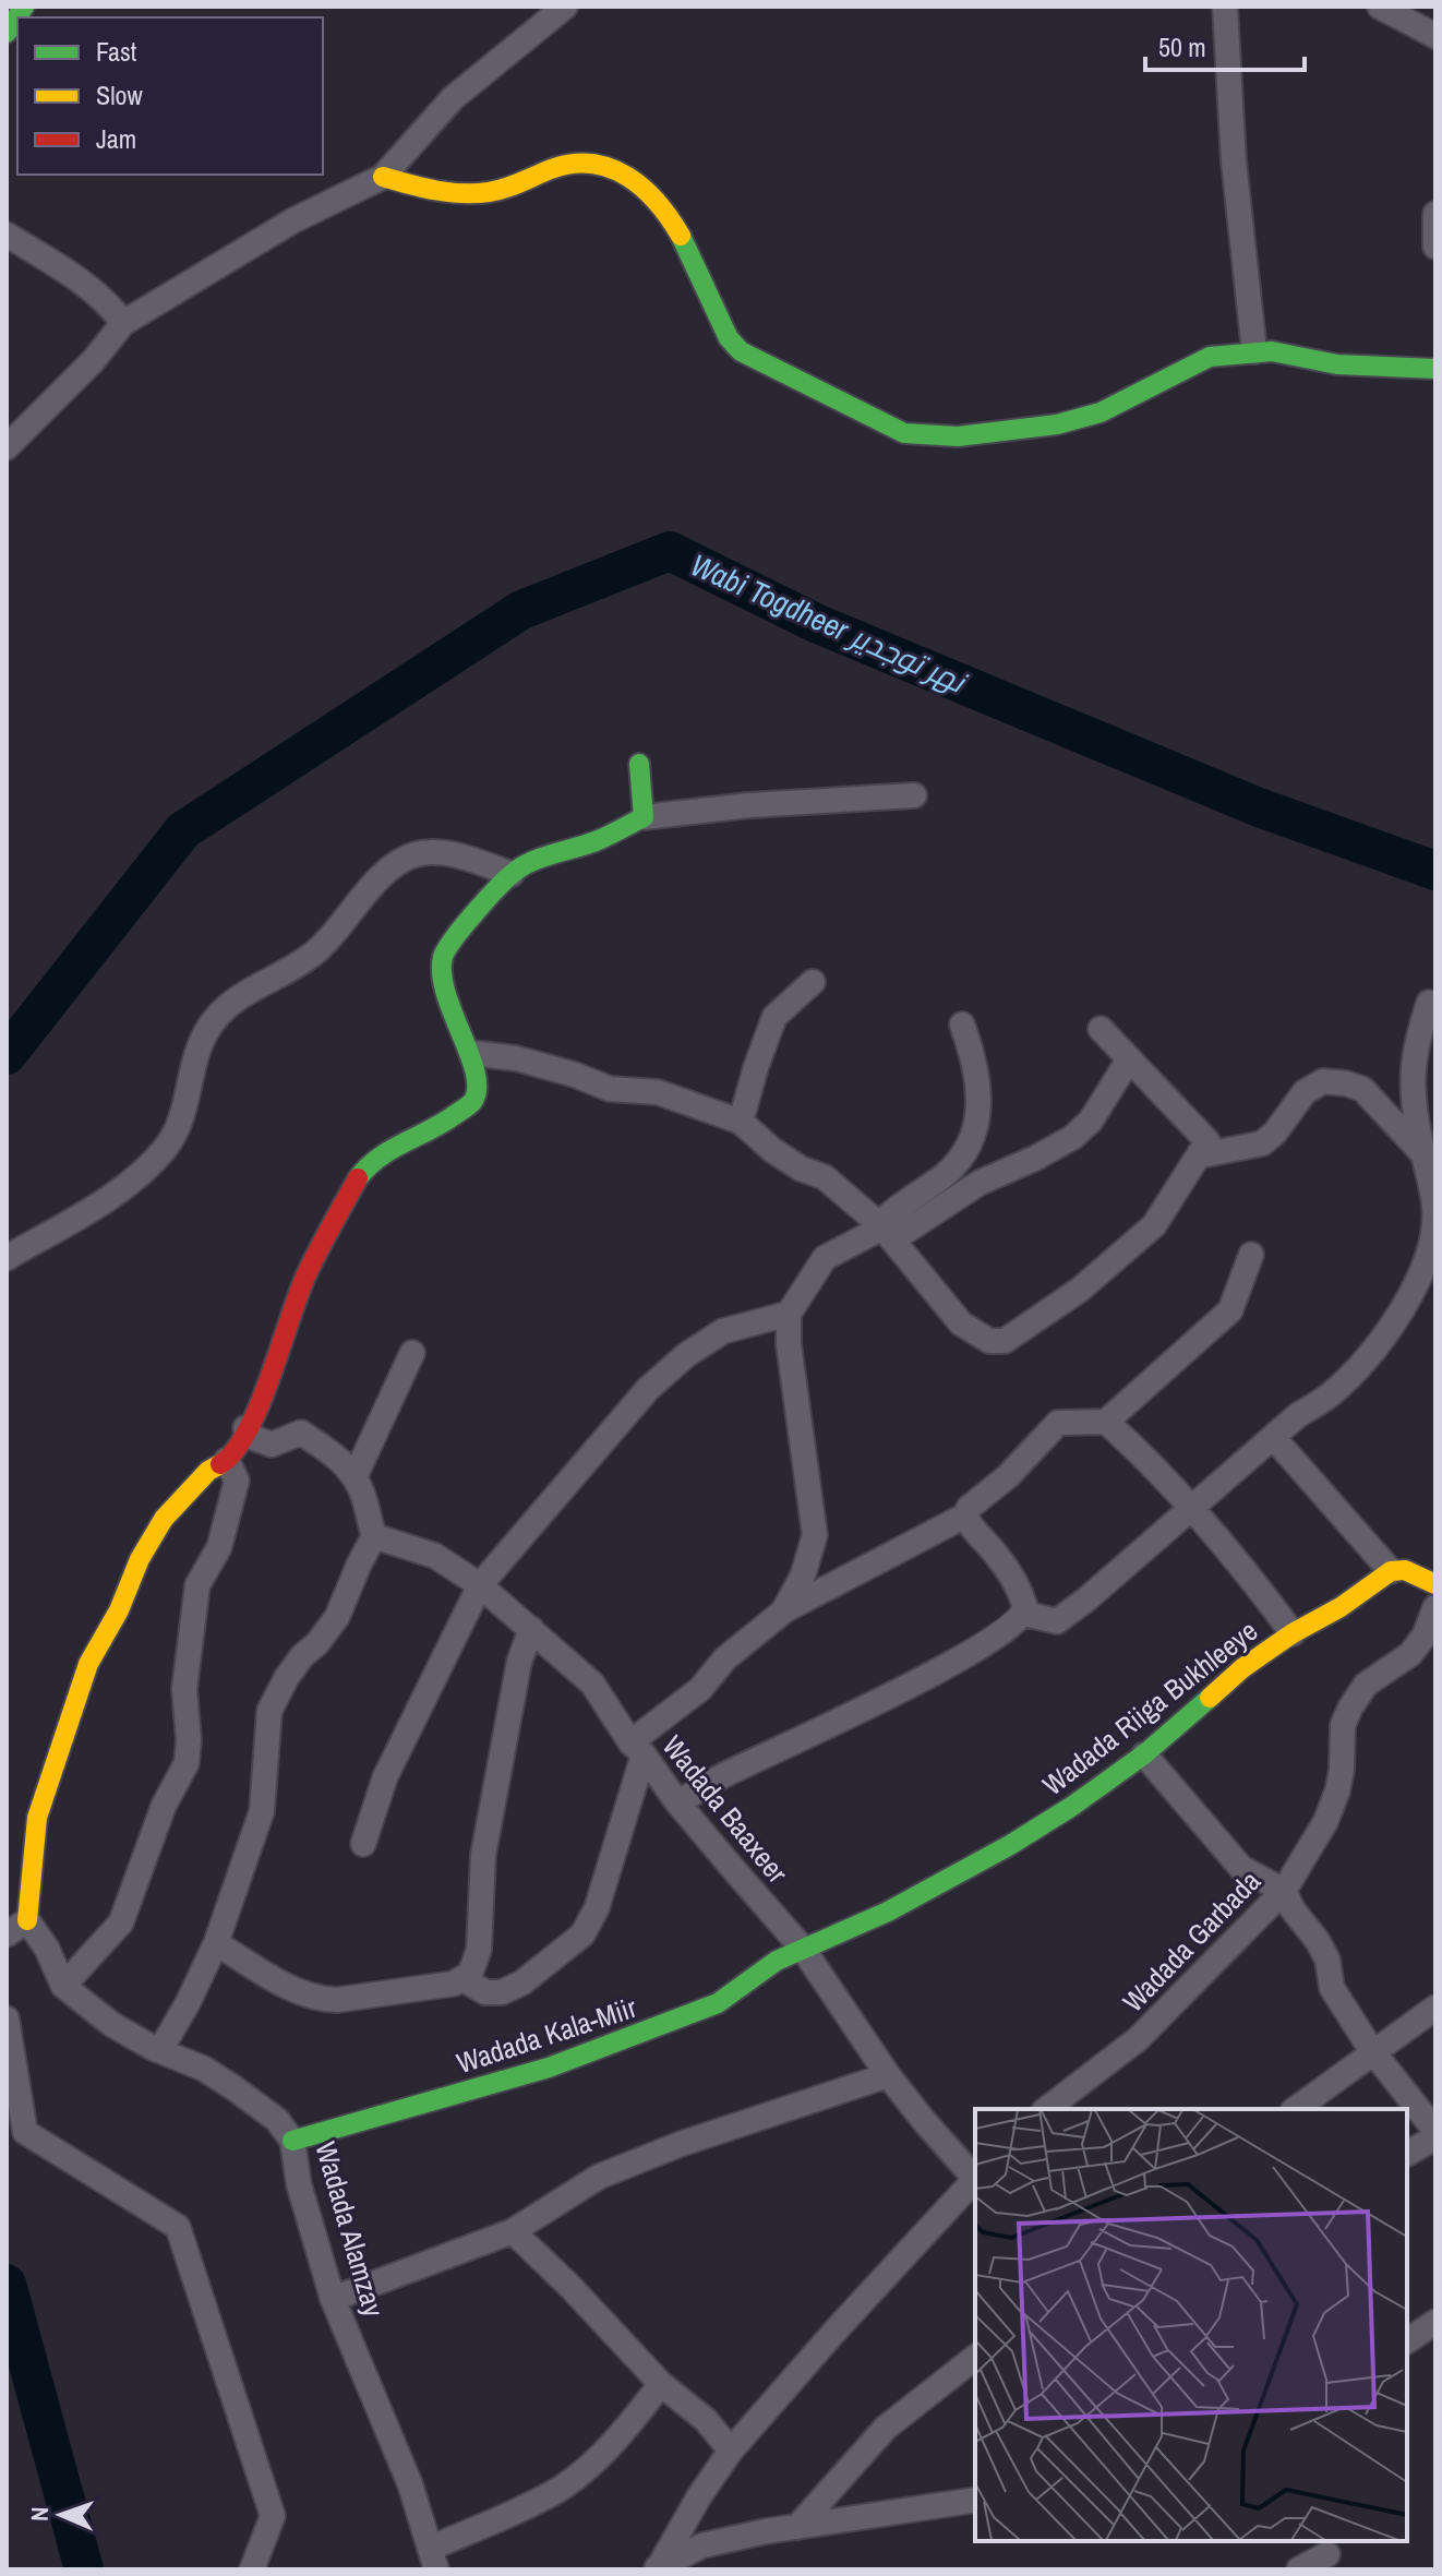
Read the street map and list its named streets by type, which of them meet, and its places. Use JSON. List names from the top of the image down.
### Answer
{
  "streets": {
    "main road": ["Wadada Riiga Bukhleeye", "Wadada Kala-Miir"],
    "street": ["Wadada Baaxeer", "Wadada Garbada", "Wadada Alamzay"]
  },
  "crossings": [
    ["Wadada Riiga Bukhleeye", "Wadada Baaxeer"],
    ["Wadada Riiga Bukhleeye", "Wadada Kala-Miir"],
    ["Wadada Baaxeer", "Wadada Kala-Miir"],
    ["Wadada Kala-Miir", "Wadada Alamzay"]
  ],
  "water": ["Wabi Togdheer نهر توجدير"],
  "legend": ["Fast", "Slow", "Jam"],
  "scale_bar": "50 m",
  "north": "left"
}
